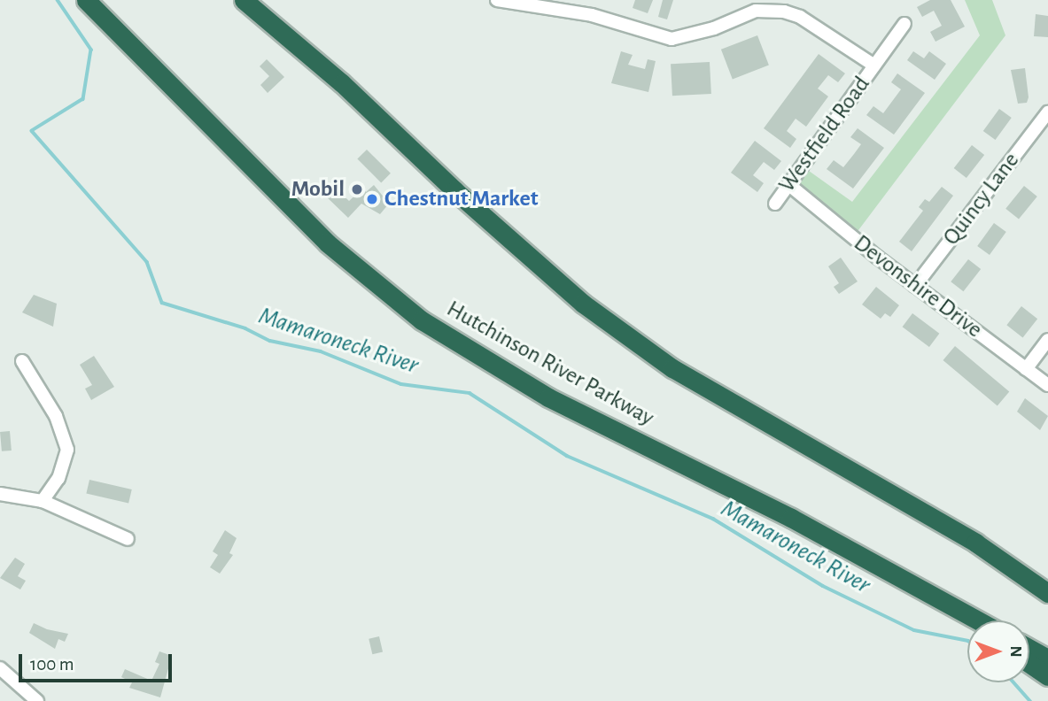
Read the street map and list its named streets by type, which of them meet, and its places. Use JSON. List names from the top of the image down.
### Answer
{
  "streets": {
    "highway": ["Hutchinson River Parkway"],
    "street": ["Westfield Road", "Quincy Lane", "Devonshire Drive"]
  },
  "crossings": [
    ["Westfield Road", "Devonshire Drive"],
    ["Quincy Lane", "Devonshire Drive"]
  ],
  "water": ["Mamaroneck River"],
  "places": ["Mobil", "Chestnut Market"],
  "scale_bar": "100 m",
  "north": "right"
}
